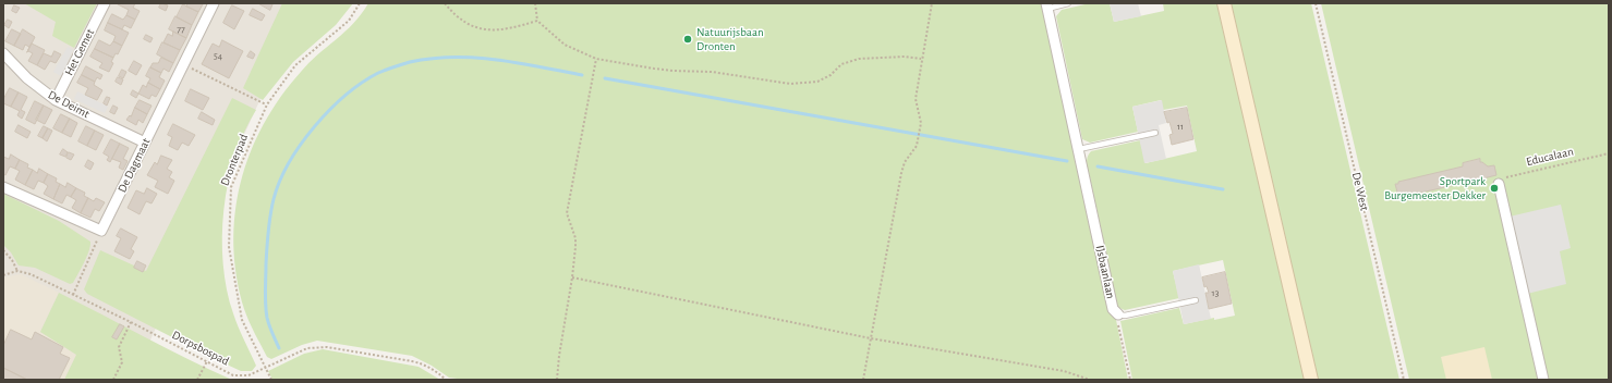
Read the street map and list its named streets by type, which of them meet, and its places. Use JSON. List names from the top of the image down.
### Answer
{
  "streets": {
    "street": [
      "Het Gemet",
      "De Deimt",
      "De Dagmaat",
      "IJsbaanlaan"
    ],
    "path": [
      "Educalaan",
      "Dronterpad",
      "De West",
      "Dorpsbospad"
    ]
  },
  "crossings": [
    ["Het Gemet", "De Deimt"],
    ["De Deimt", "De Dagmaat"],
    ["Dronterpad", "Dorpsbospad"]
  ],
  "places": ["Natuurijsbaan Dronten", "Sportpark Burgemeester Dekker"],
  "house_numbers": [
    "77",
    "54",
    "11",
    "13"
  ]
}
